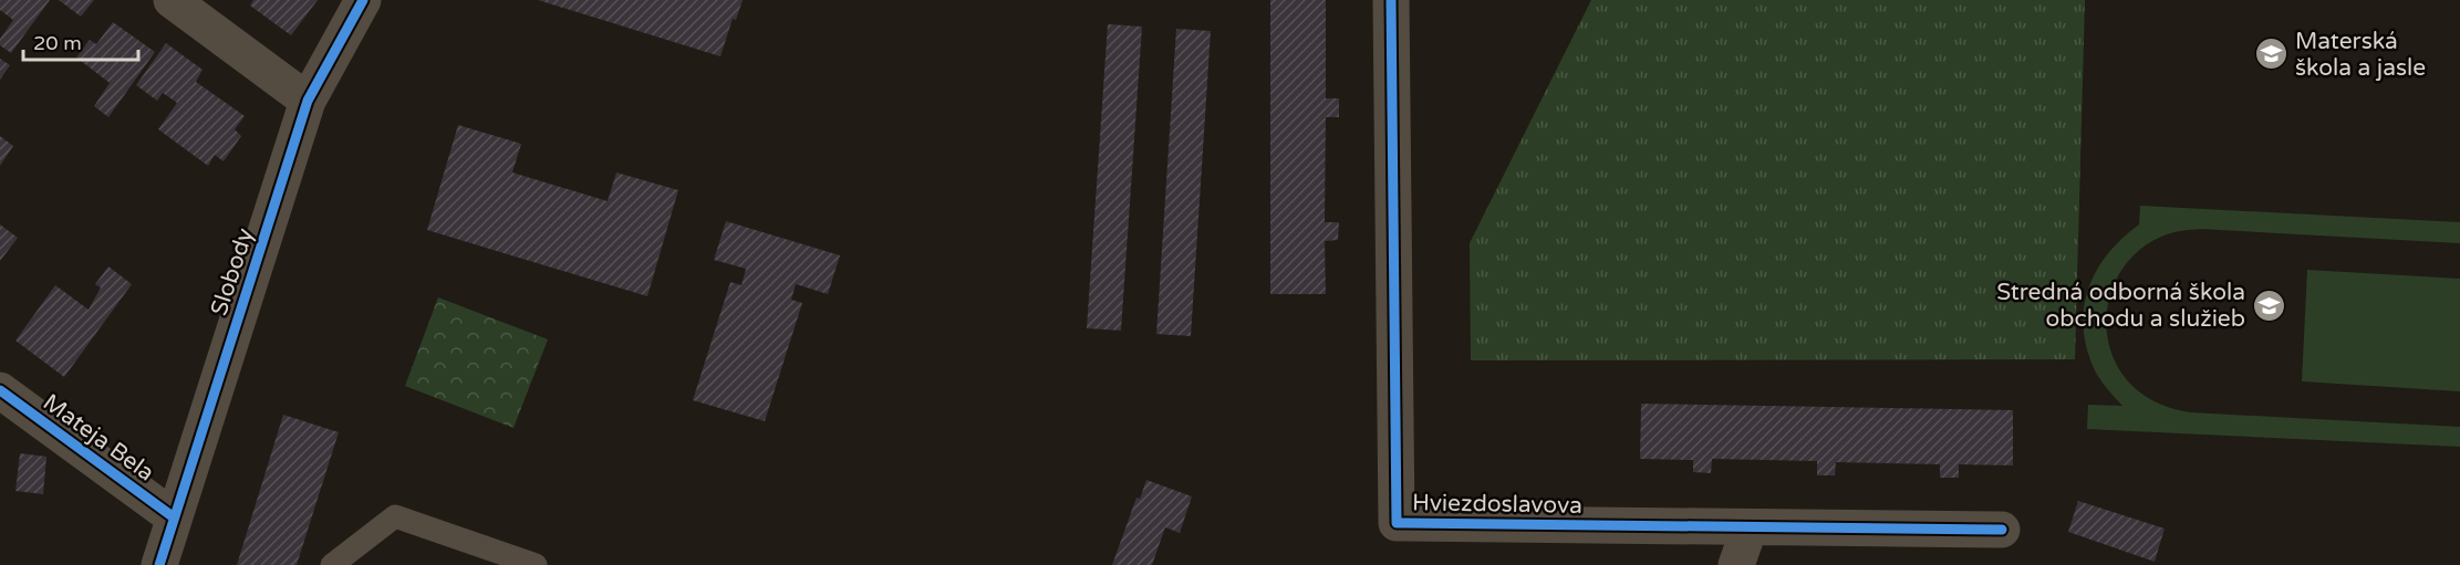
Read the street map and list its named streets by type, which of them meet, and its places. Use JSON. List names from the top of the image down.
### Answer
{
  "streets": {
    "street": ["Slobody", "Mateja Bela", "Hviezdoslavova"]
  },
  "crossings": [
    ["Slobody", "Mateja Bela"]
  ],
  "places": {
    "school or university": ["Materská škola a jasle", "Stredná odborná škola obchodu a služieb"]
  },
  "scale_bar": "20 m"
}
